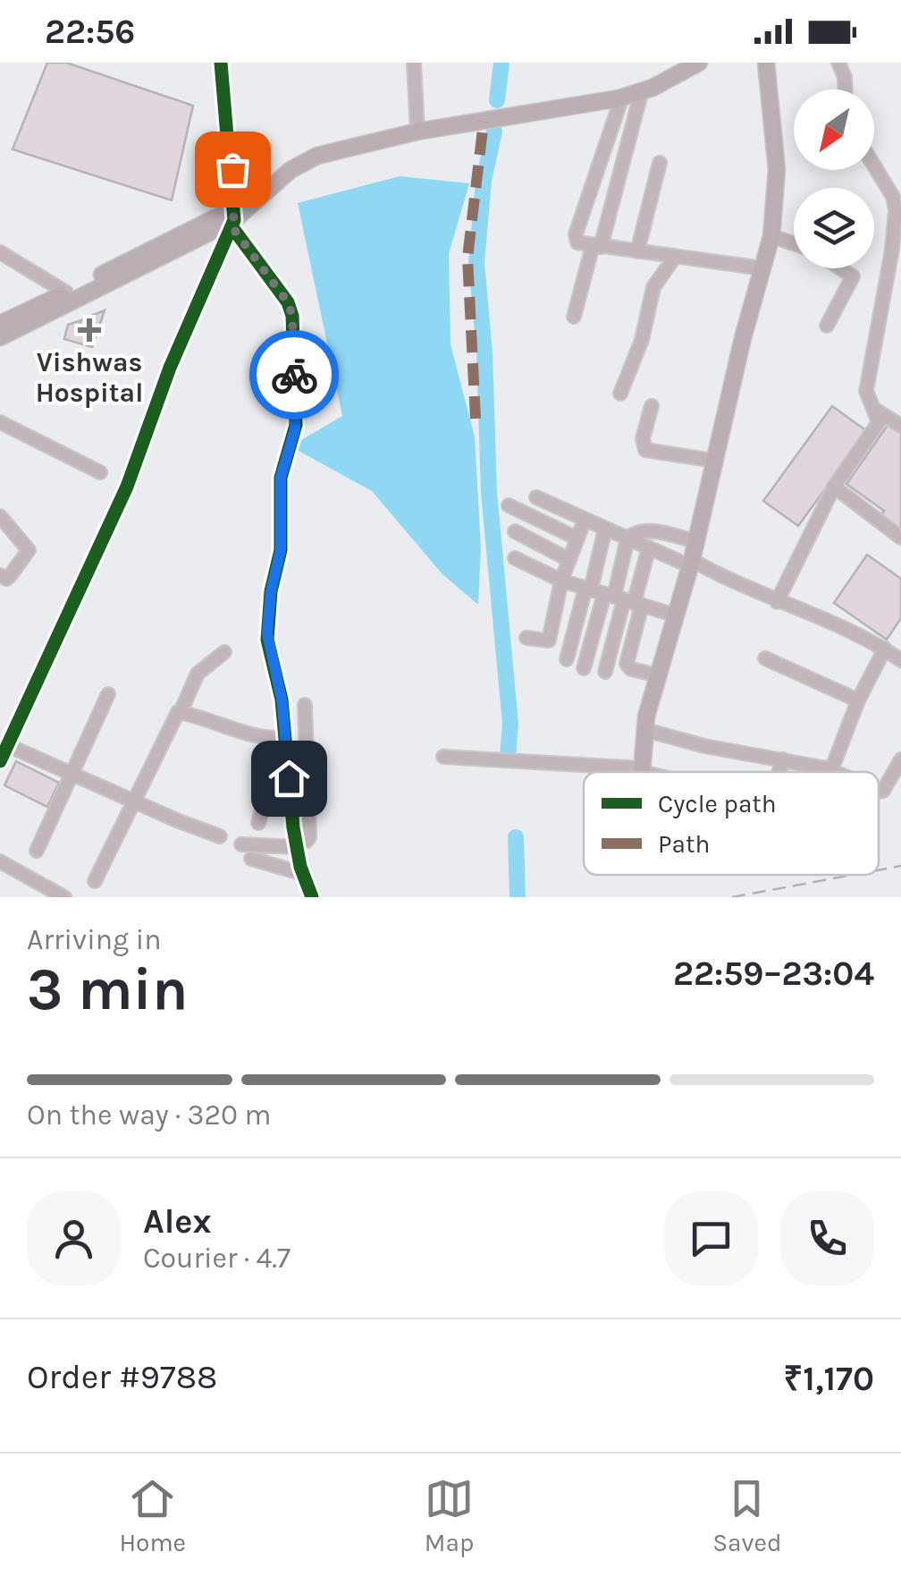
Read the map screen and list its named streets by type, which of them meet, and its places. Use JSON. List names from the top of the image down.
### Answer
{
  "places": {
    "health": ["Vishwas Hospital"]
  },
  "legend": ["Cycle path", "Path"],
  "north": "bottom left",
  "page": {
    "status": "22:56",
    "heading": ["3 min", "Arriving in", "22:59–23:04"],
    "panel": [
      "Alex",
      "Courier · 4.7",
      "Order #9788",
      "₹1,170"
    ],
    "bar": "On the way · 320 m",
    "tabs": ["Home", "Map", "Saved"]
  }
}
